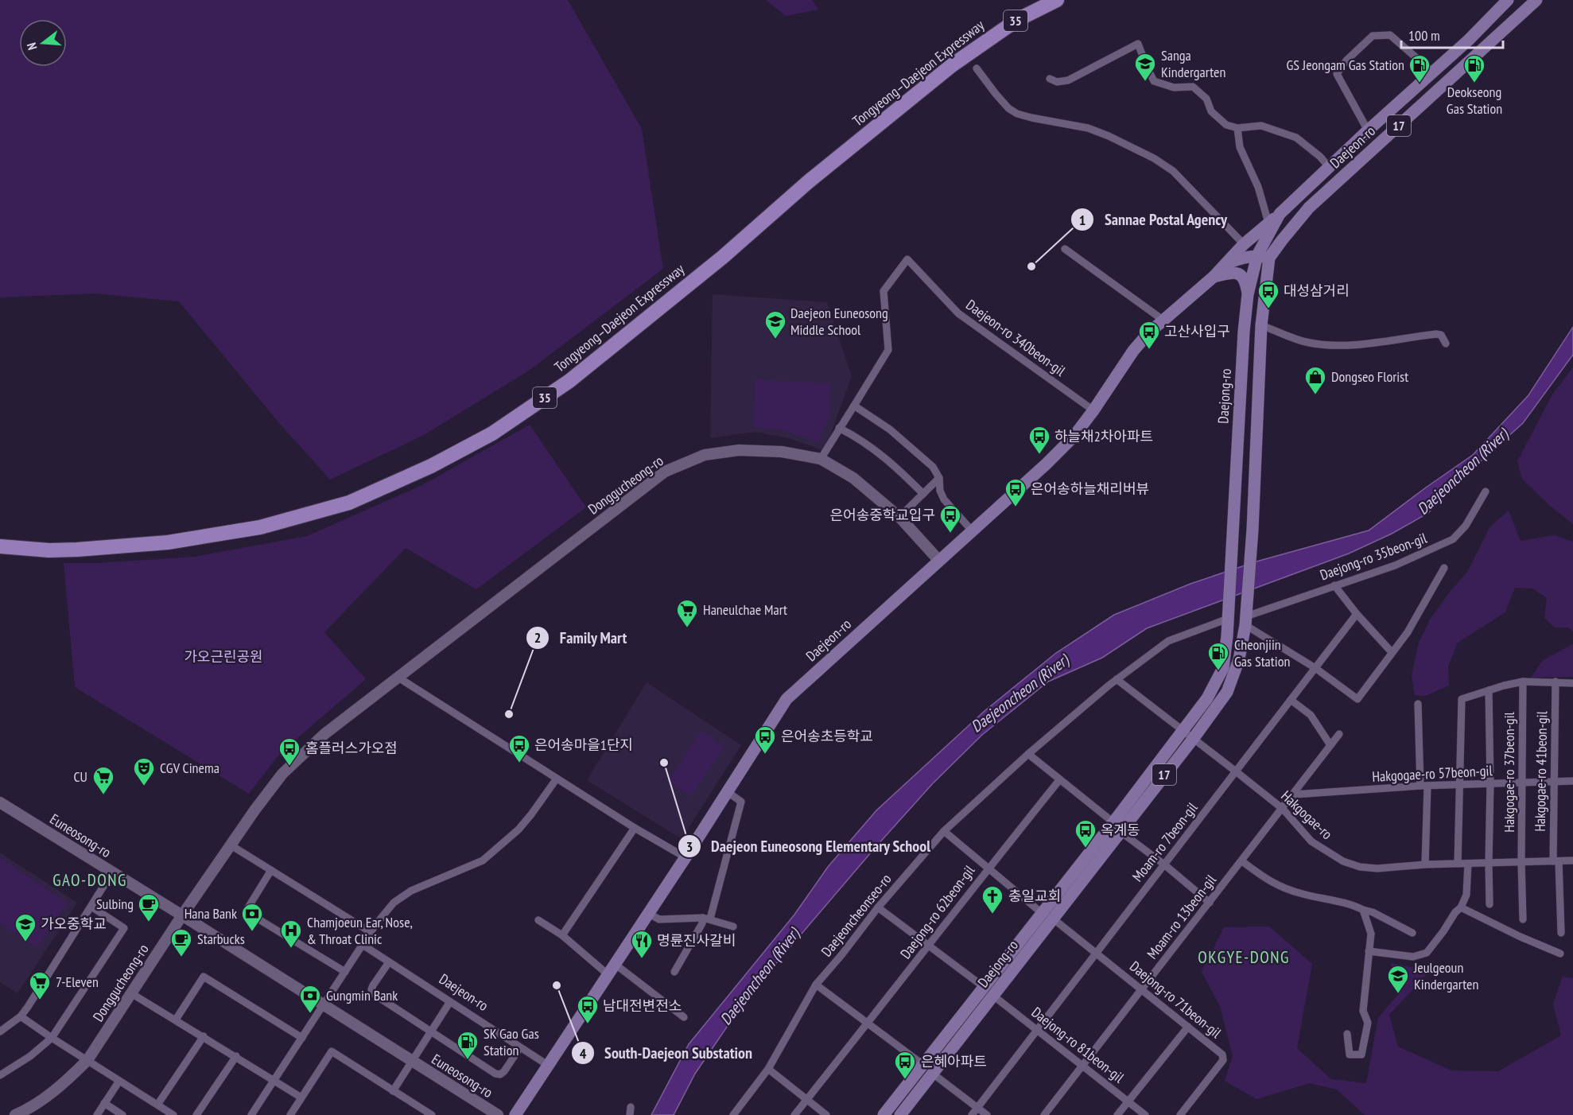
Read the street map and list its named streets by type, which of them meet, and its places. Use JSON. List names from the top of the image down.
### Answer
{
  "streets": {
    "highway": ["35", "Tongyeong–Daejeon Expressway"],
    "main road": [
      "17",
      "Daejeon-ro",
      "Daejong-ro",
      "Donggucheong-ro",
      "Euneosong-ro"
    ],
    "street": [
      "Daejeon-ro 340beon-gil",
      "Daejong-ro 35beon-gil",
      "Hakgogae-ro 41beon-gil",
      "Hakgogae-ro 37beon-gil",
      "Hakgogae-ro 57beon-gil",
      "Hakgogae-ro",
      "Moam-ro 7beon-gil",
      "Daejong-ro 62beon-gil",
      "Daejeoncheonseo-ro",
      "Moam-ro 13beon-gil",
      "Daejong-ro 71beon-gil",
      "Daejong-ro 81beon-gil"
    ]
  },
  "crossings": [
    ["17", "Daejeon-ro"],
    ["17", "Daejong-ro"],
    ["17", "Daejong-ro 35beon-gil"],
    ["Daejeon-ro", "Daejeon-ro 340beon-gil"],
    ["Daejeon-ro", "Daejong-ro"],
    ["Daejeon-ro", "Donggucheong-ro"],
    ["Daejeon-ro", "Euneosong-ro"],
    ["Daejong-ro", "Daejong-ro 35beon-gil"],
    ["Daejong-ro", "Hakgogae-ro"],
    ["Daejong-ro", "Daejong-ro 62beon-gil"],
    ["Daejong-ro", "Daejeoncheonseo-ro"],
    ["Daejong-ro", "Daejong-ro 71beon-gil"],
    ["Daejong-ro", "Daejong-ro 81beon-gil"],
    ["Donggucheong-ro", "Euneosong-ro"],
    ["Hakgogae-ro 41beon-gil", "Hakgogae-ro 57beon-gil"],
    ["Hakgogae-ro 41beon-gil", "Hakgogae-ro"],
    ["Hakgogae-ro 37beon-gil", "Hakgogae-ro 57beon-gil"],
    ["Hakgogae-ro 37beon-gil", "Hakgogae-ro"],
    ["Hakgogae-ro 57beon-gil", "Moam-ro 13beon-gil"],
    ["Hakgogae-ro", "Moam-ro 7beon-gil"],
    ["Hakgogae-ro", "Moam-ro 13beon-gil"],
    ["Moam-ro 7beon-gil", "Daejong-ro 71beon-gil"],
    ["Moam-ro 7beon-gil", "Daejong-ro 81beon-gil"],
    ["Moam-ro 13beon-gil", "Daejong-ro 71beon-gil"],
    ["Moam-ro 13beon-gil", "Daejong-ro 81beon-gil"]
  ],
  "districts": ["GAO-DONG", "OKGYE-DONG"],
  "water": ["Daejeoncheon (River)"],
  "parks": ["가오근린공원"],
  "places": {
    "school or university": [
      "Sanga Kindergarten",
      "Daejeon Euneosong Middle School",
      "가오중학교",
      "Jeulgeoun Kindergarten"
    ],
    "fuel station": [
      "GS Jeongam Gas Station",
      "Deokseong Gas Station",
      "Cheonjiin Gas Station",
      "SK Gao Gas Station"
    ],
    "other": [
      "Sannae Postal Agency",
      "Family Mart",
      "Daejeon Euneosong Elementary School",
      "South-Daejeon Substation"
    ],
    "bus stop": [
      "대성삼거리",
      "고산사입구",
      "하늘채2차아파트",
      "은어송하늘채리버뷰",
      "은어송중학교입구",
      "은어송초등학교",
      "은어송마을1단지",
      "홈플러스가오점",
      "옥계동",
      "남대전변전소",
      "은혜아파트"
    ],
    "shop": ["Dongseo Florist"],
    "supermarket": ["Haneulchae Mart", "CU", "7-Eleven"],
    "theatre": ["CGV Cinema"],
    "church": ["충일교회"],
    "cafe": ["Sulbing", "Starbucks"],
    "bank": ["Hana Bank", "Gungmin Bank"],
    "hospital": ["Chamjoeun Ear, Nose, & Throat Clinic"],
    "restaurant": ["명륜진사갈비"]
  },
  "scale_bar": "100 m",
  "north": "left"
}
